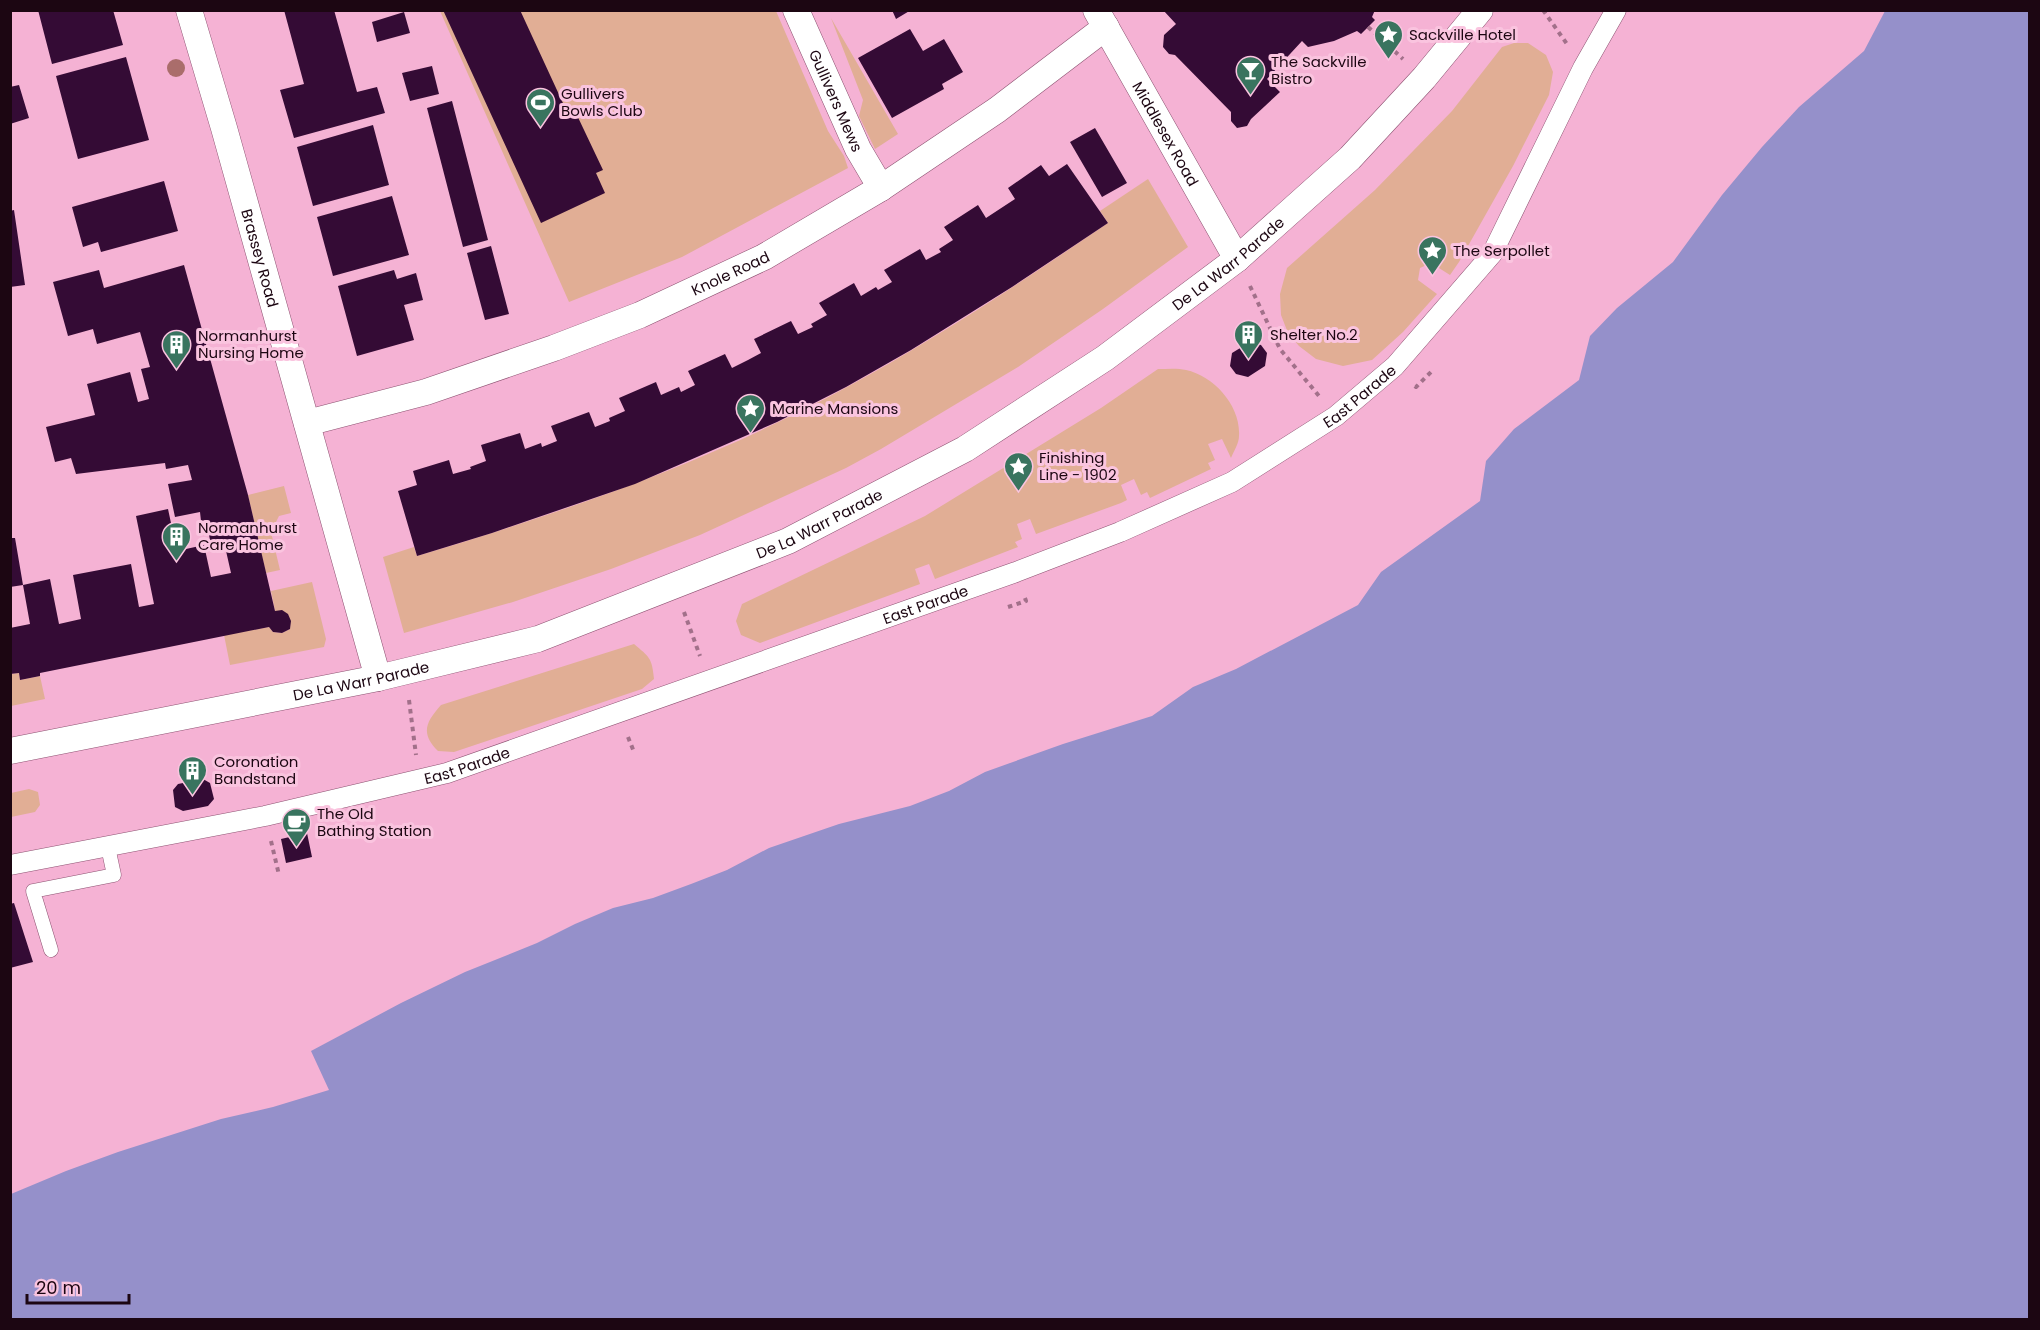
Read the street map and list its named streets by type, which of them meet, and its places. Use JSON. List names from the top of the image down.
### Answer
{
  "streets": {
    "street": [
      "Gullivers Mews",
      "Middlesex Road",
      "Brassey Road",
      "De La Warr Parade",
      "Knole Road",
      "East Parade"
    ]
  },
  "crossings": [
    ["Gullivers Mews", "Knole Road"],
    ["Middlesex Road", "De La Warr Parade"],
    ["Middlesex Road", "Knole Road"],
    ["Brassey Road", "De La Warr Parade"],
    ["Brassey Road", "Knole Road"]
  ],
  "places": {
    "place": [
      "Sackville Hotel",
      "The Serpollet",
      "Marine Mansions",
      "Finishing Line - 1902"
    ],
    "bar": ["The Sackville Bistro"],
    "sports": ["Gullivers Bowls Club"],
    "building": [
      "Shelter No.2",
      "Normanhurst Nursing Home",
      "Normanhurst Care Home",
      "Coronation Bandstand"
    ],
    "cafe": ["The Old Bathing Station"]
  },
  "scale_bar": "20 m"
}
